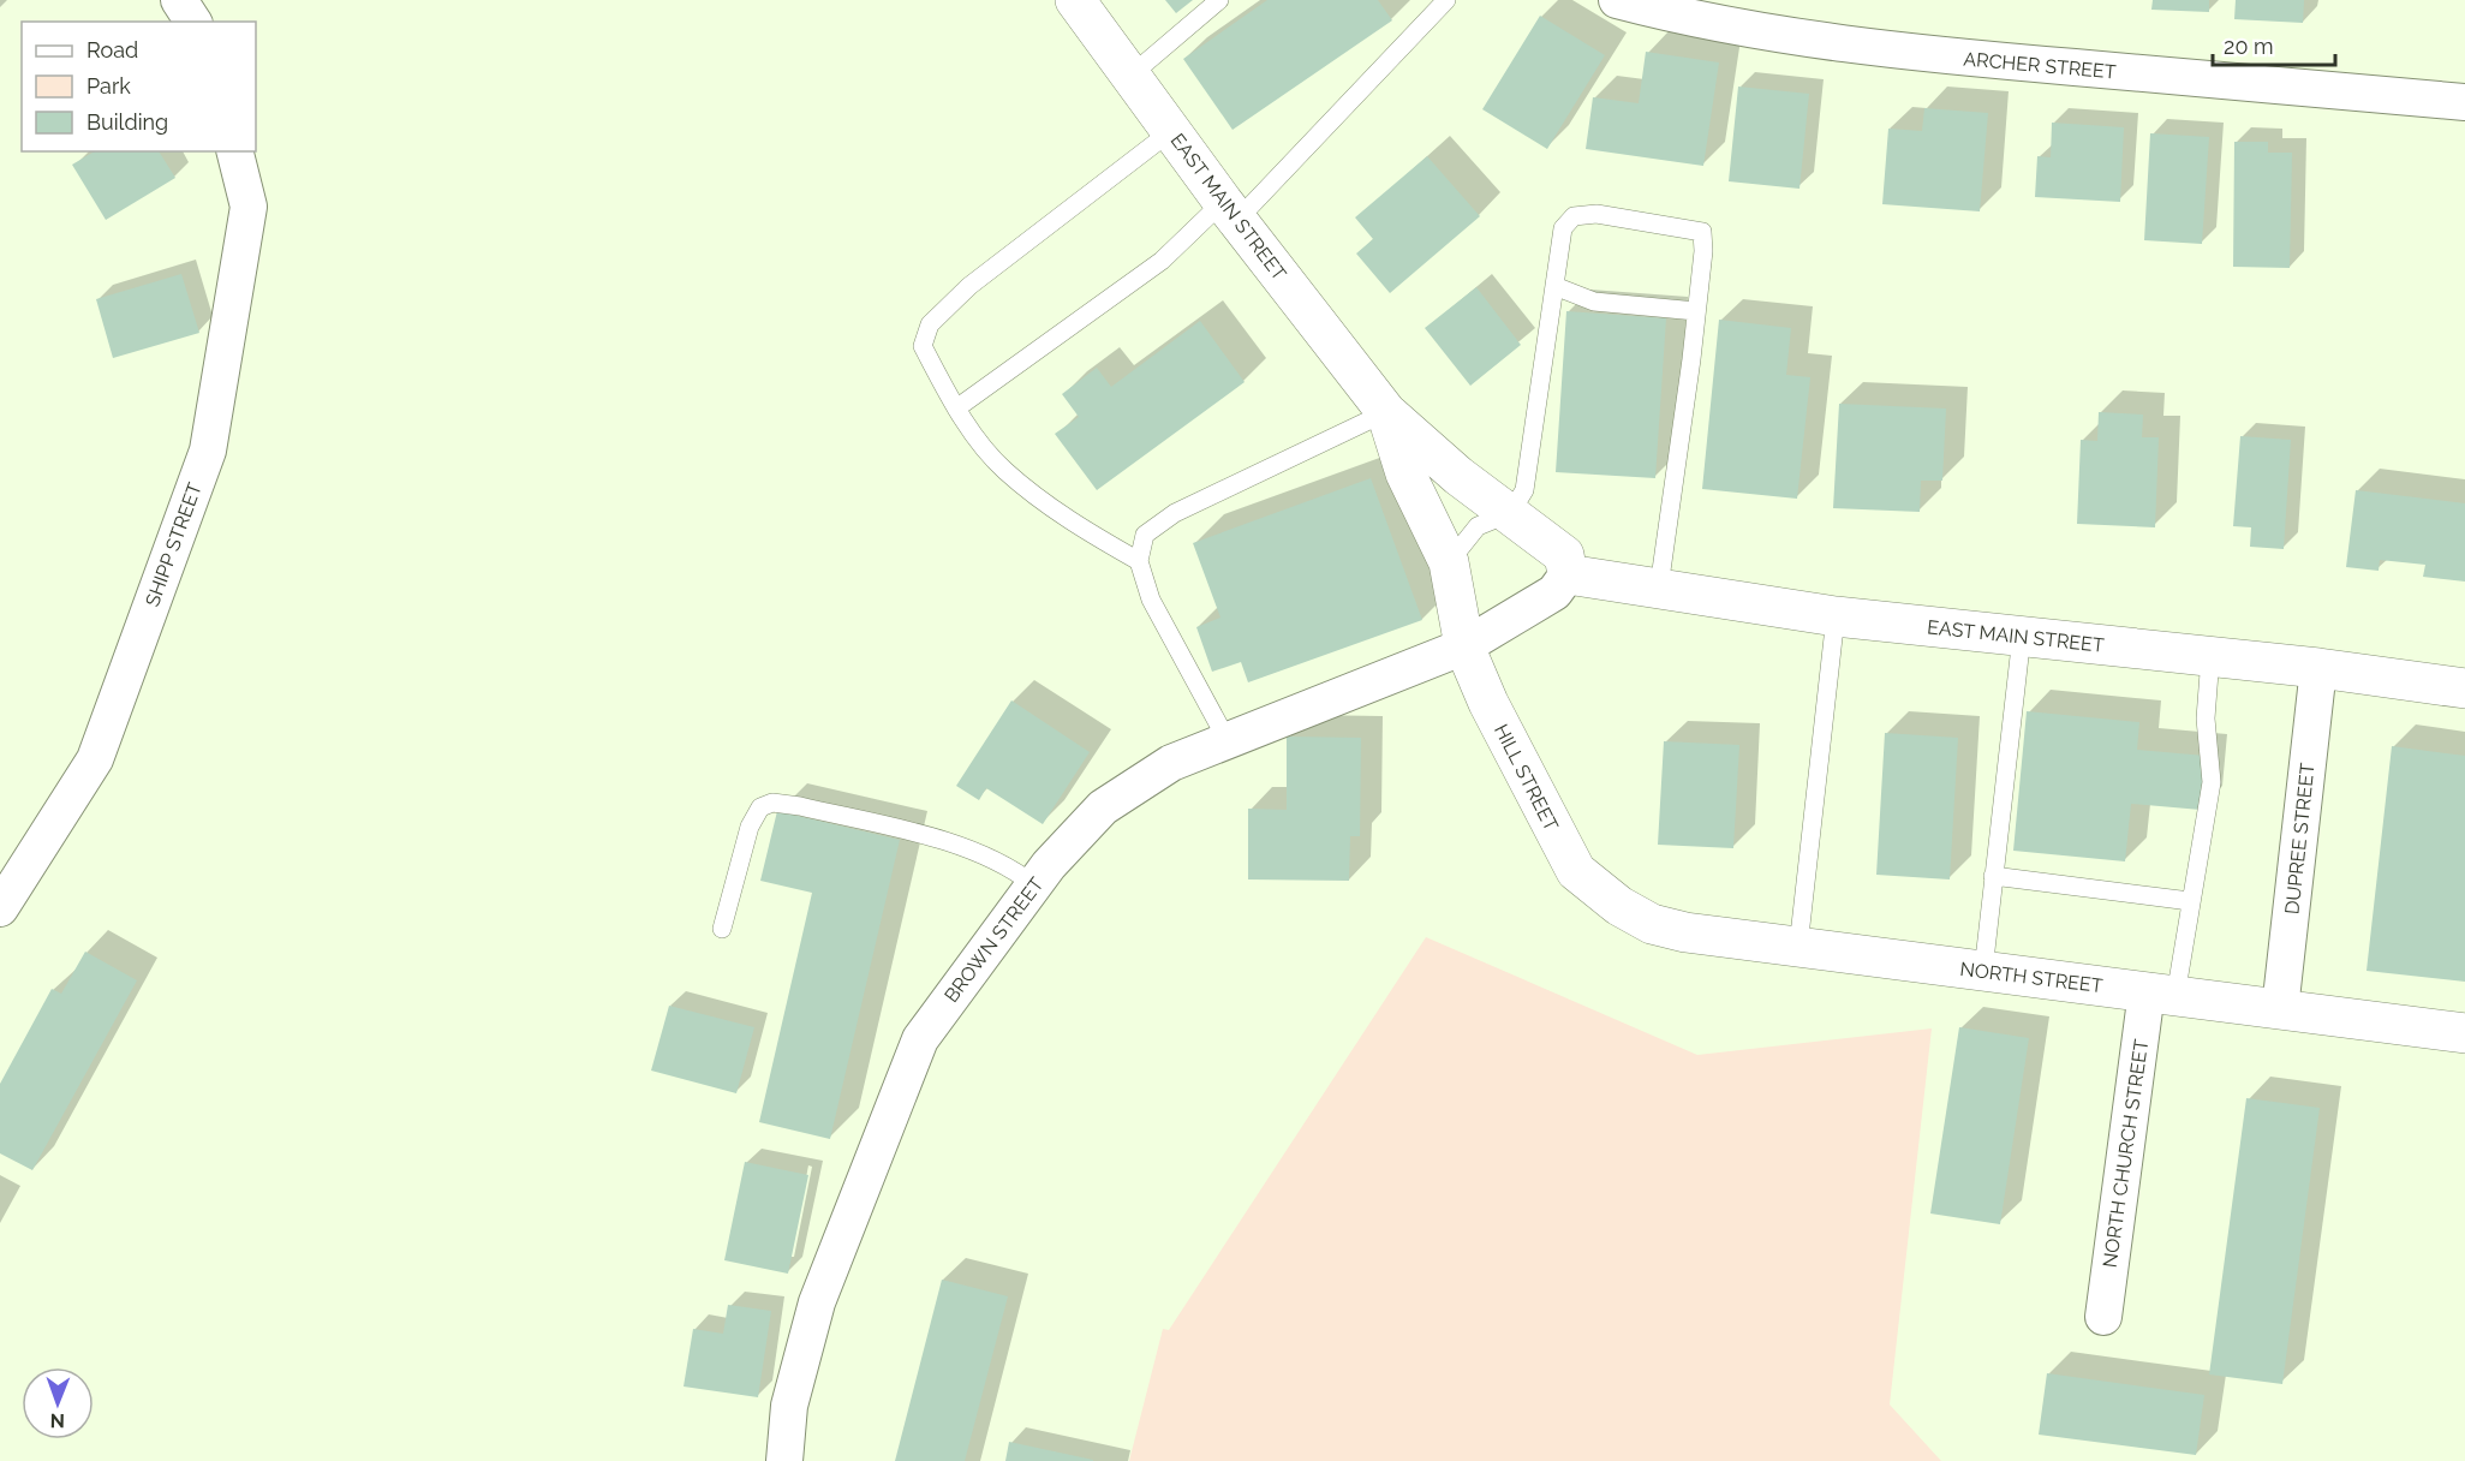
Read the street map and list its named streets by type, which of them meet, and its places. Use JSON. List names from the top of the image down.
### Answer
{
  "streets": {
    "main road": ["EAST MAIN STREET", "HILL STREET", "NORTH STREET"],
    "street": [
      "ARCHER STREET",
      "SHIPP STREET",
      "DUPREE STREET",
      "BROWN STREET",
      "NORTH CHURCH STREET"
    ]
  },
  "crossings": [
    ["EAST MAIN STREET", "HILL STREET"],
    ["EAST MAIN STREET", "DUPREE STREET"],
    ["EAST MAIN STREET", "BROWN STREET"],
    ["HILL STREET", "BROWN STREET"],
    ["HILL STREET", "NORTH STREET"],
    ["DUPREE STREET", "NORTH STREET"],
    ["NORTH STREET", "NORTH CHURCH STREET"]
  ],
  "legend": ["Road", "Park", "Building"],
  "scale_bar": "20 m",
  "north": "bottom"
}
